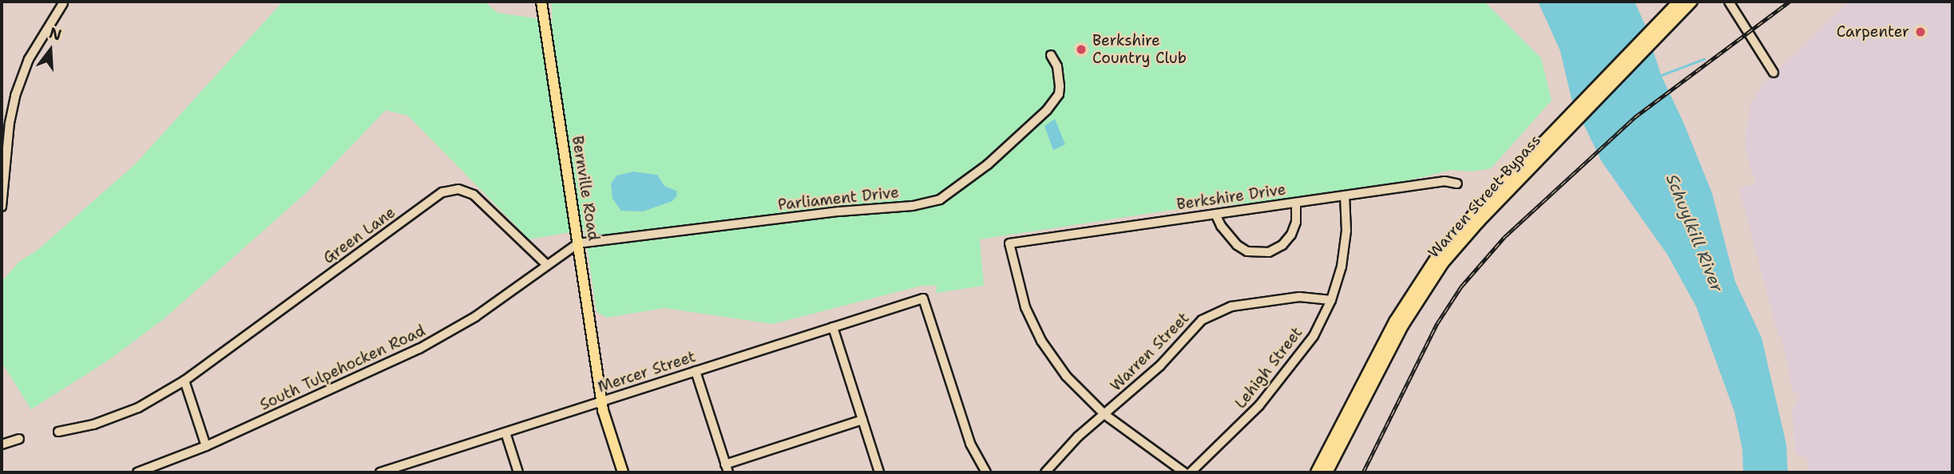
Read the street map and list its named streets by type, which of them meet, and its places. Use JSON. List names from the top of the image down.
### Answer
{
  "streets": {
    "highway": ["Warren Street Bypass"],
    "main road": ["Bernville Road"],
    "street": [
      "Berkshire Drive",
      "Parliament Drive",
      "Green Lane",
      "Warren Street",
      "South Tulpehocken Road",
      "Lehigh Street",
      "Mercer Street"
    ]
  },
  "crossings": [
    ["Bernville Road", "Parliament Drive"],
    ["Bernville Road", "Mercer Street"],
    ["Berkshire Drive", "Warren Street"],
    ["Berkshire Drive", "Lehigh Street"],
    ["Parliament Drive", "Green Lane"],
    ["Parliament Drive", "South Tulpehocken Road"],
    ["Green Lane", "South Tulpehocken Road"],
    ["Warren Street", "Lehigh Street"]
  ],
  "water": ["Schuylkill River"],
  "places": ["Carpenter", "Berkshire Country Club"],
  "north": "top"
}
